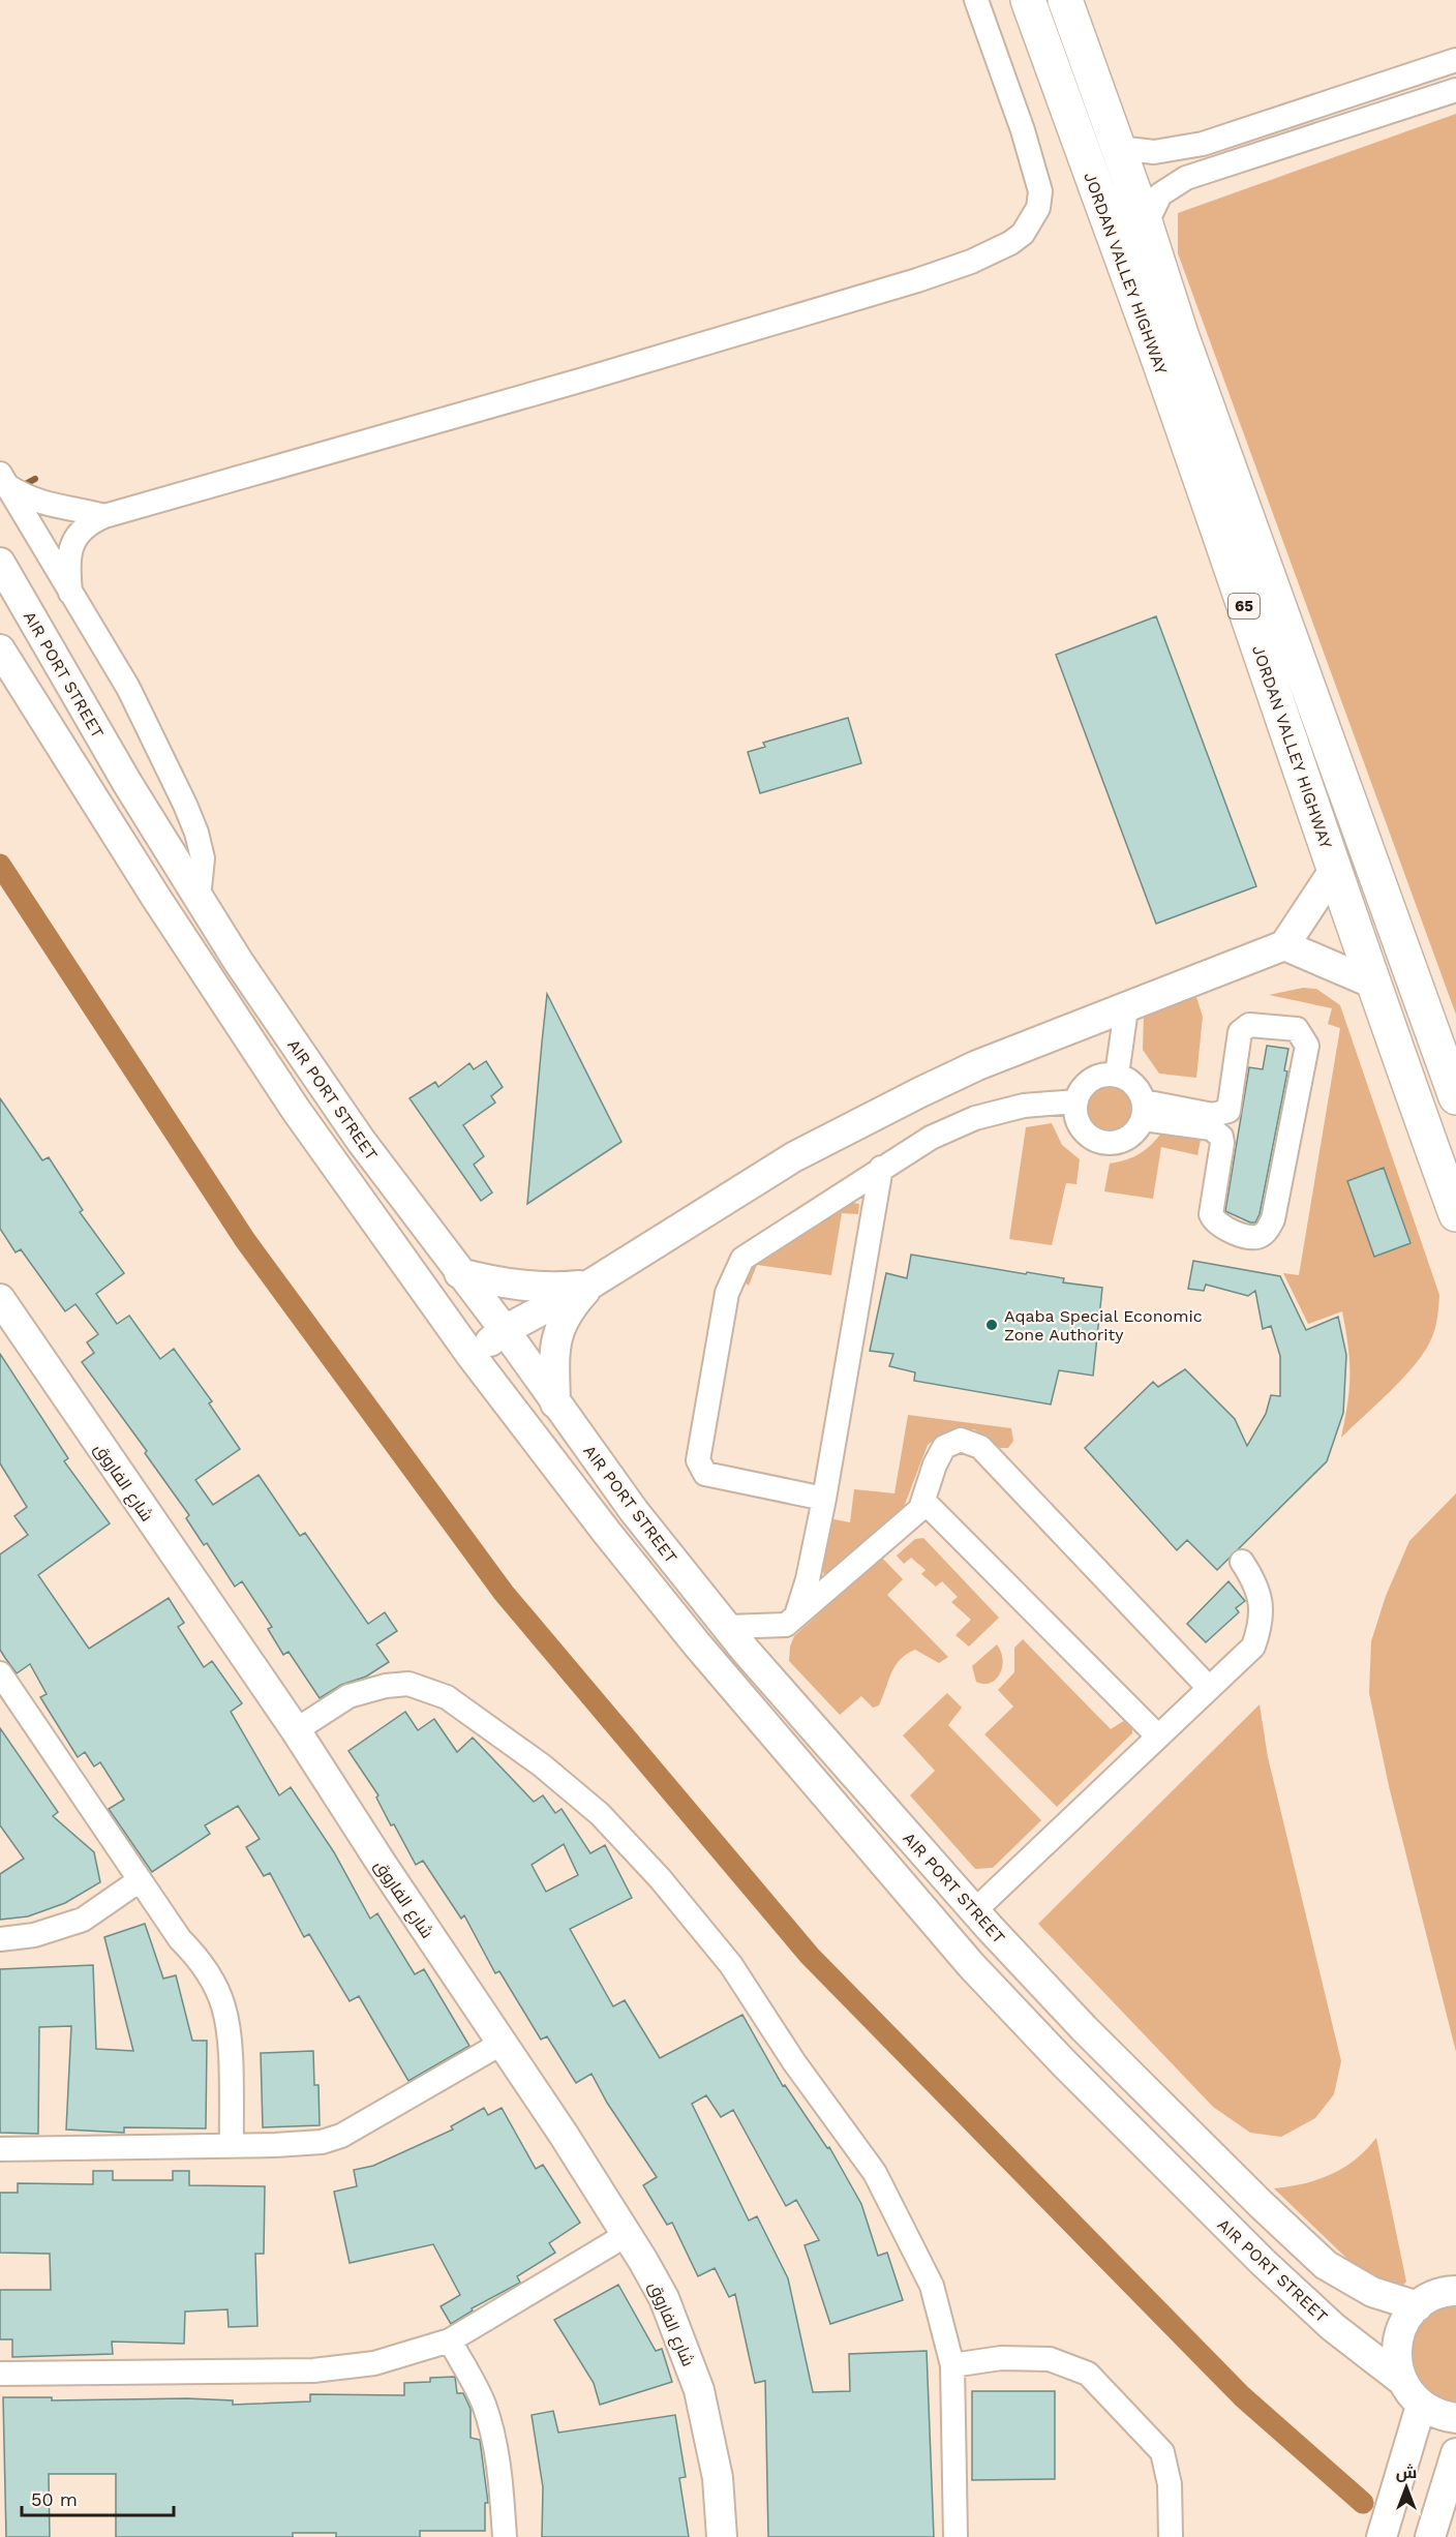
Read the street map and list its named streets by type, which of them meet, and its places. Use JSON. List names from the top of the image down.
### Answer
{
  "streets": {
    "highway": ["JORDAN VALLEY HIGHWAY", "65"],
    "main road": ["AIR PORT STREET", "شارع الفاروق"]
  },
  "places": ["Aqaba Special Economic Zone Authority"],
  "scale_bar": "50 m",
  "north": "top"
}
